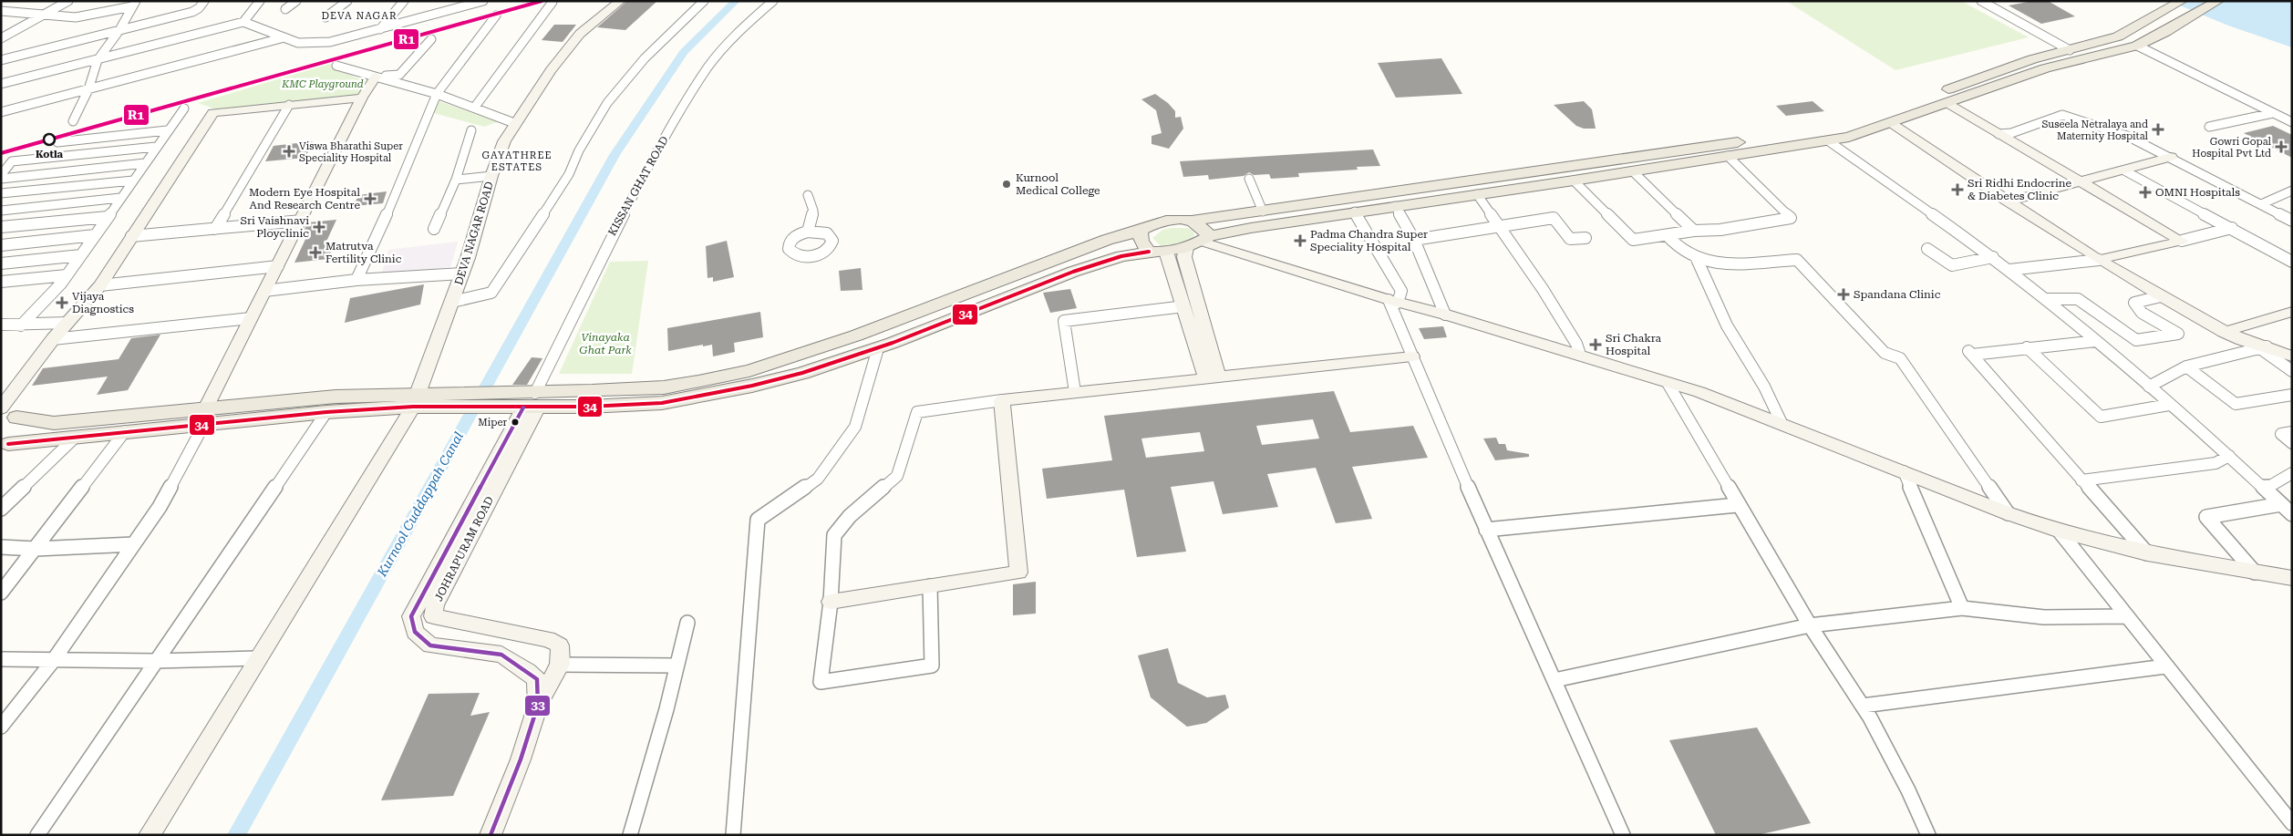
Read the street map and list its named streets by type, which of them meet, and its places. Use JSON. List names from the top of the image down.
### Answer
{
  "streets": {
    "street": ["KISSAN GHAT ROAD", "DEVA NAGAR ROAD", "JOHRAPURAM ROAD"]
  },
  "crossings": [
    ["KISSAN GHAT ROAD", "JOHRAPURAM ROAD"]
  ],
  "districts": ["DEVA NAGAR", "GAYATHREE ESTATES"],
  "water": ["Kurnool Cuddappah Canal"],
  "parks": ["KMC Playground", "Vinayaka Ghat Park"],
  "places": {
    "health": [
      "Suseela Netralaya and Maternity Hospital",
      "Gowri Gopal Hospital Pvt Ltd",
      "Viswa Bharathi Super Speciality Hospital",
      "Sri Ridhi Endocrine & Diabetes Clinic",
      "OMNI Hospitals",
      "Modern Eye Hospital And Research Centre",
      "Sri Vaishnavi Ployclinic",
      "Padma Chandra Super Speciality Hospital",
      "Matrutva Fertility Clinic",
      "Spandana Clinic",
      "Vijaya Diagnostics",
      "Sri Chakra Hospital"
    ],
    "other": ["Kotla", "Kurnool Medical College", "Miper"]
  },
  "lines": ["transit line R1", "transit line 34", "transit line 33"]
}
